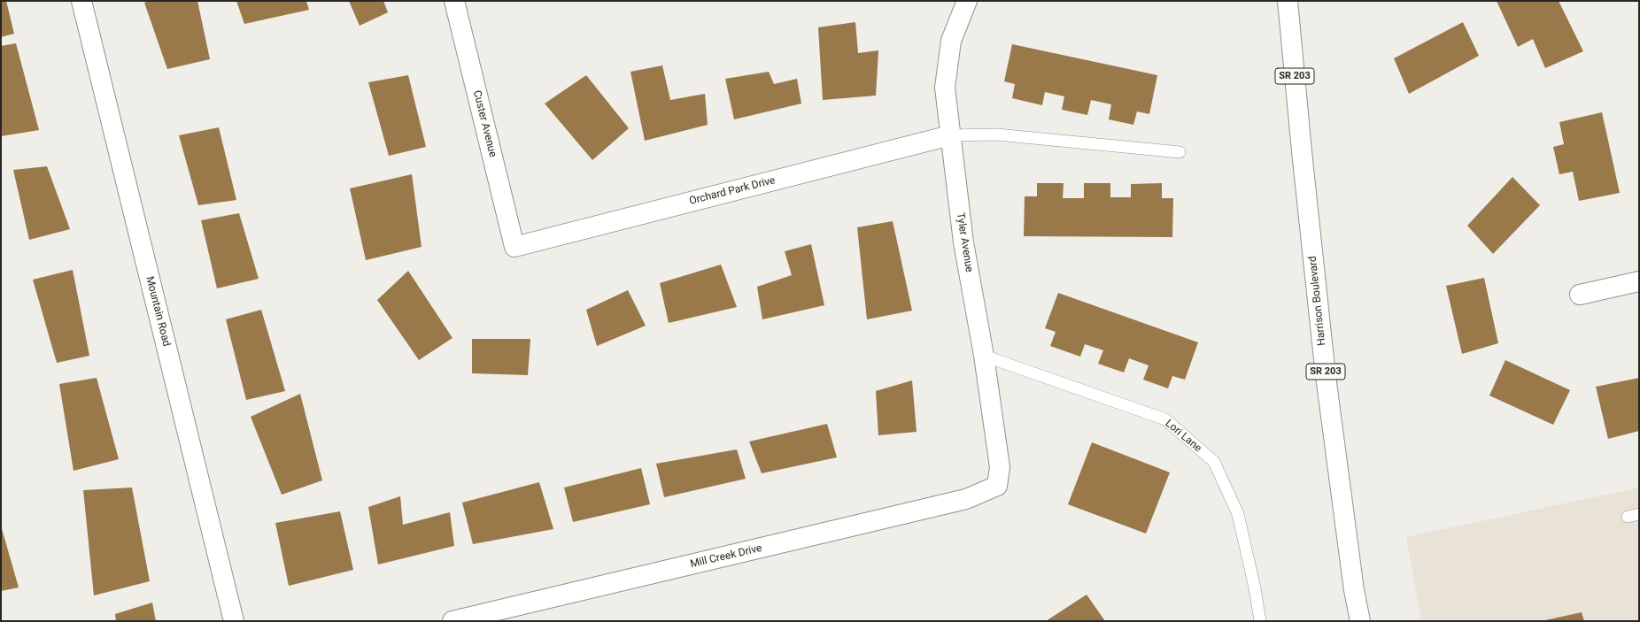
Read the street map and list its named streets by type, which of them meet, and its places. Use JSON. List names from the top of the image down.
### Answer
{
  "streets": {
    "street": [
      "SR 203",
      "Custer Avenue",
      "Orchard Park Drive",
      "Tyler Avenue",
      "Harrison Boulevard",
      "Mountain Road",
      "Mill Creek Drive"
    ],
    "lane": ["Lori Lane"]
  },
  "crossings": [
    ["Custer Avenue", "Orchard Park Drive"],
    ["Orchard Park Drive", "Tyler Avenue"],
    ["Tyler Avenue", "Lori Lane"],
    ["Tyler Avenue", "Mill Creek Drive"]
  ]
}
